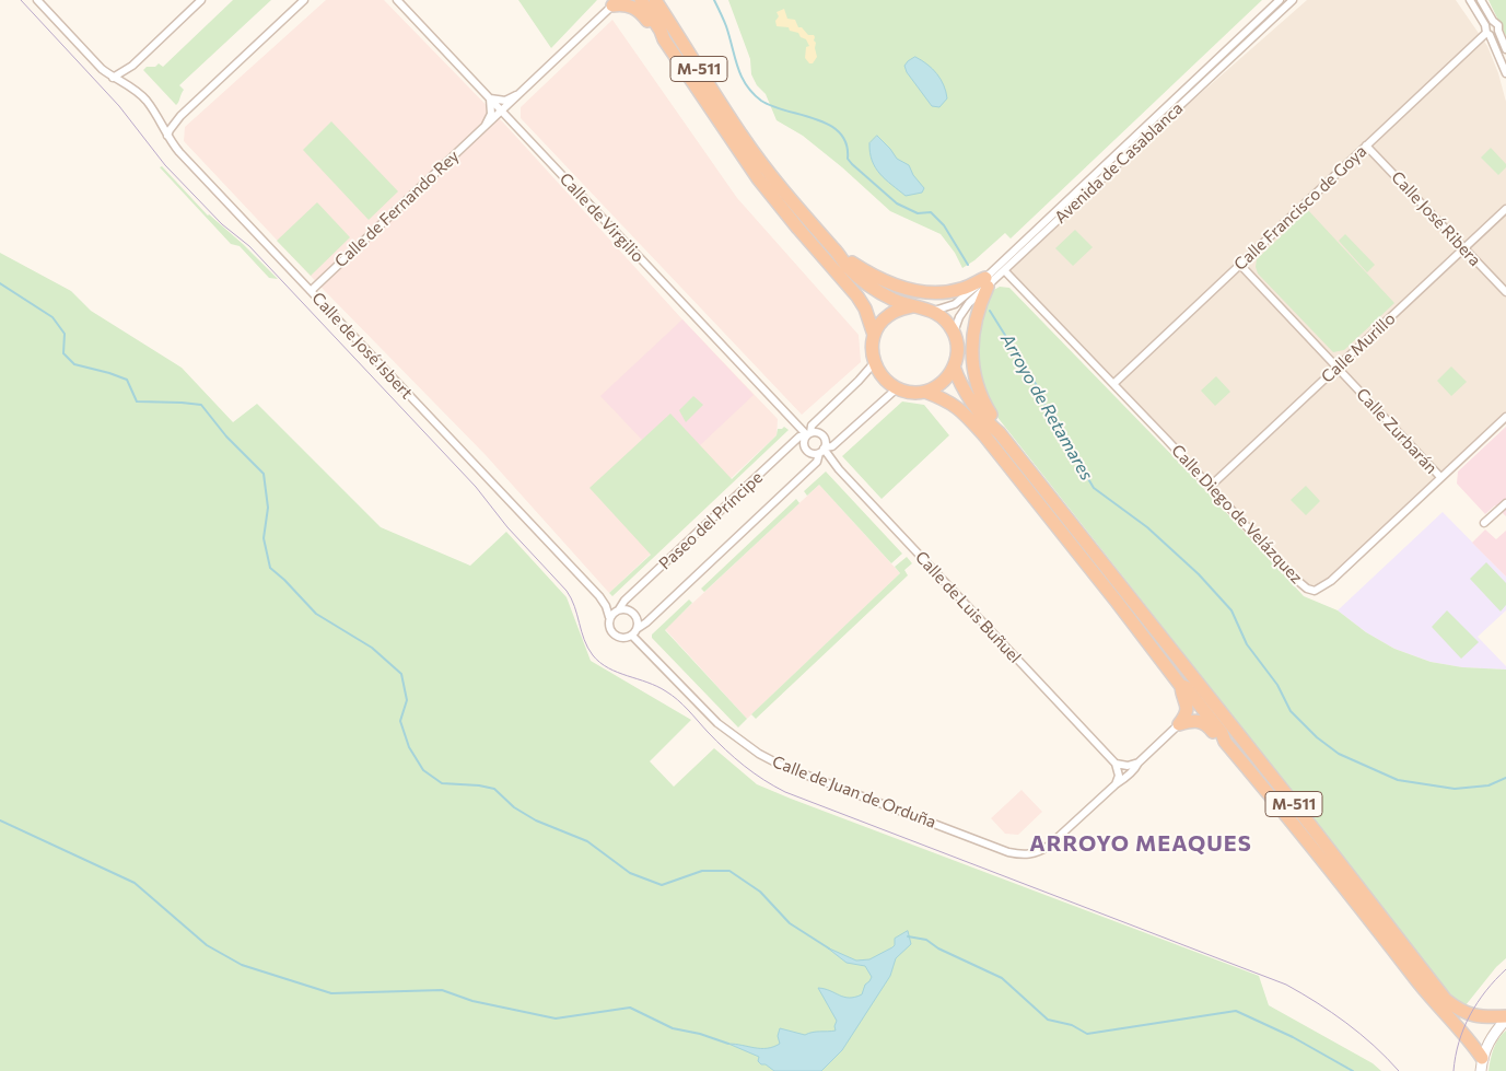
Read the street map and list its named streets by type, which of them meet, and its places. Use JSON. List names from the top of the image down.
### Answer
{
  "streets": {
    "highway": ["M-511"],
    "street": [
      "Avenida de Casablanca",
      "Calle Francisco de Goya",
      "Calle de Fernando Rey",
      "Calle de Virgilio",
      "Calle José Ribera",
      "Calle de José Isbert",
      "Calle Murillo",
      "Calle Zurbarán",
      "Calle Diego de Velázquez",
      "Paseo del Príncipe",
      "Calle de Luis Buñuel",
      "Calle de Juan de Orduña"
    ]
  },
  "crossings": [
    ["M-511", "Avenida de Casablanca"],
    ["M-511", "Calle de Fernando Rey"],
    ["M-511", "Paseo del Príncipe"],
    ["Avenida de Casablanca", "Calle Diego de Velázquez"],
    ["Avenida de Casablanca", "Paseo del Príncipe"],
    ["Calle Francisco de Goya", "Calle José Ribera"],
    ["Calle Francisco de Goya", "Calle Zurbarán"],
    ["Calle Francisco de Goya", "Calle Diego de Velázquez"],
    ["Calle de Fernando Rey", "Calle de Virgilio"],
    ["Calle de Fernando Rey", "Calle de José Isbert"],
    ["Calle de Virgilio", "Paseo del Príncipe"],
    ["Calle de Virgilio", "Calle de Luis Buñuel"],
    ["Calle José Ribera", "Calle Murillo"],
    ["Calle de José Isbert", "Paseo del Príncipe"],
    ["Calle de José Isbert", "Calle de Juan de Orduña"],
    ["Calle Murillo", "Calle Zurbarán"],
    ["Calle Murillo", "Calle Diego de Velázquez"],
    ["Calle Zurbarán", "Calle Diego de Velázquez"],
    ["Paseo del Príncipe", "Calle de Luis Buñuel"],
    ["Paseo del Príncipe", "Calle de Juan de Orduña"]
  ],
  "districts": ["ARROYO MEAQUES"],
  "water": ["Arroyo de Retamares"]
}
